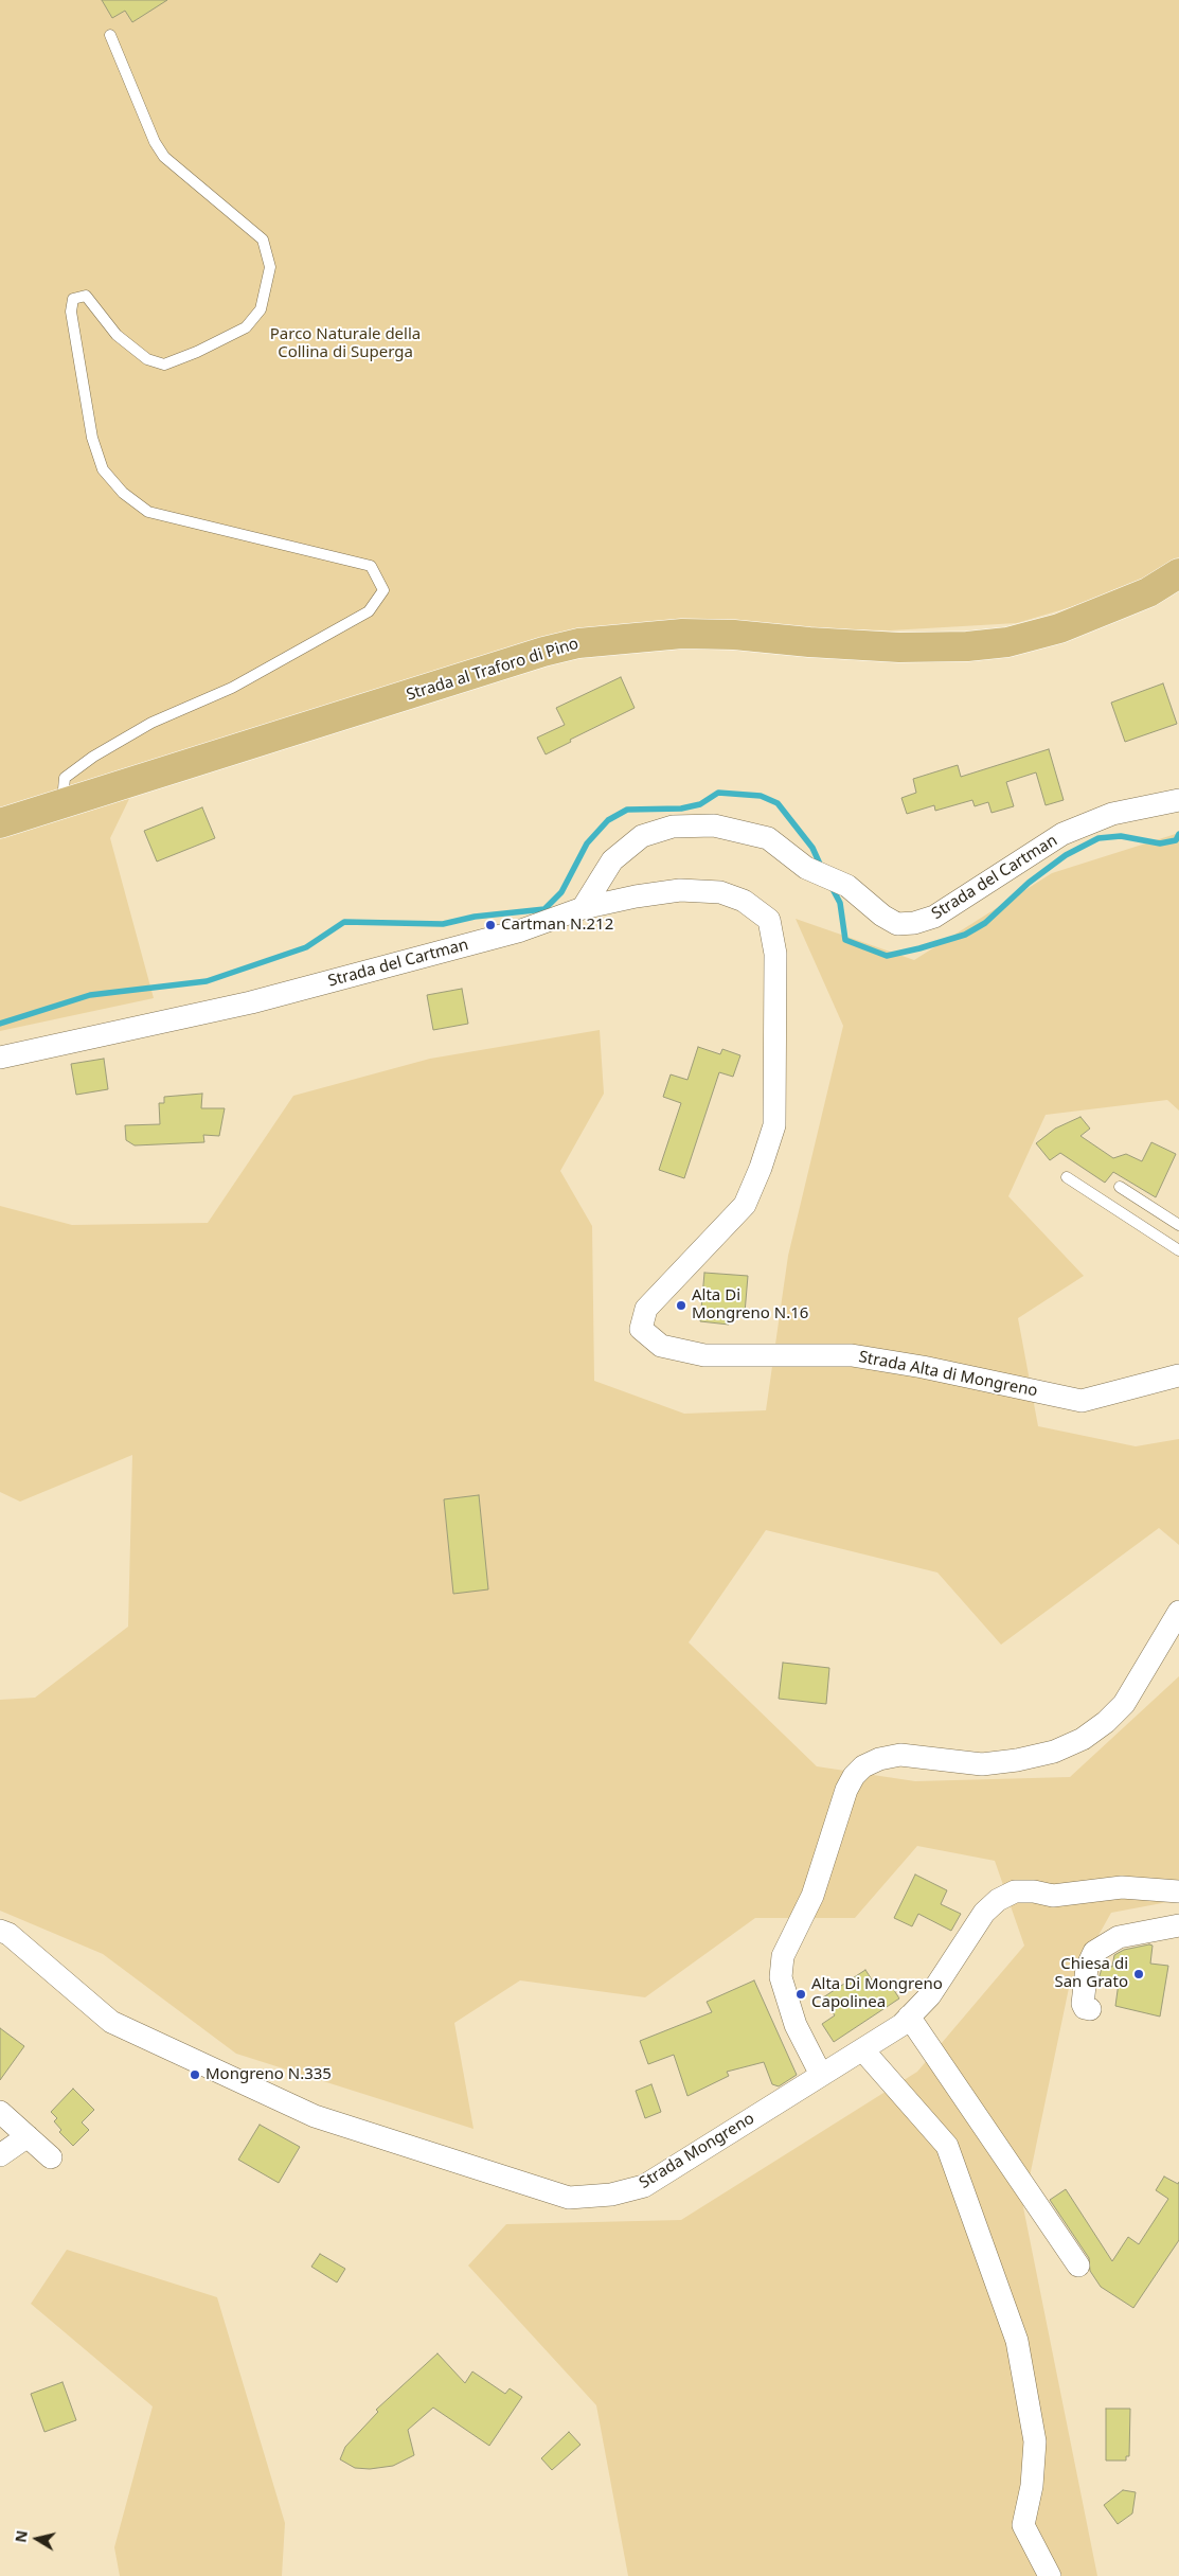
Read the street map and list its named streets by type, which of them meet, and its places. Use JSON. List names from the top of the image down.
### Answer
{
  "streets": {
    "main road": ["Strada al Traforo di Pino"],
    "street": ["Strada del Cartman", "Strada Alta di Mongreno", "Strada Mongreno"]
  },
  "crossings": [
    ["Strada del Cartman", "Strada Alta di Mongreno"]
  ],
  "parks": ["Parco Naturale della Collina di Superga"],
  "places": [
    "Cartman N.212",
    "Alta Di Mongreno N.16",
    "Chiesa di San Grato",
    "Alta Di Mongreno Capolinea",
    "Mongreno N.335"
  ],
  "north": "left"
}
